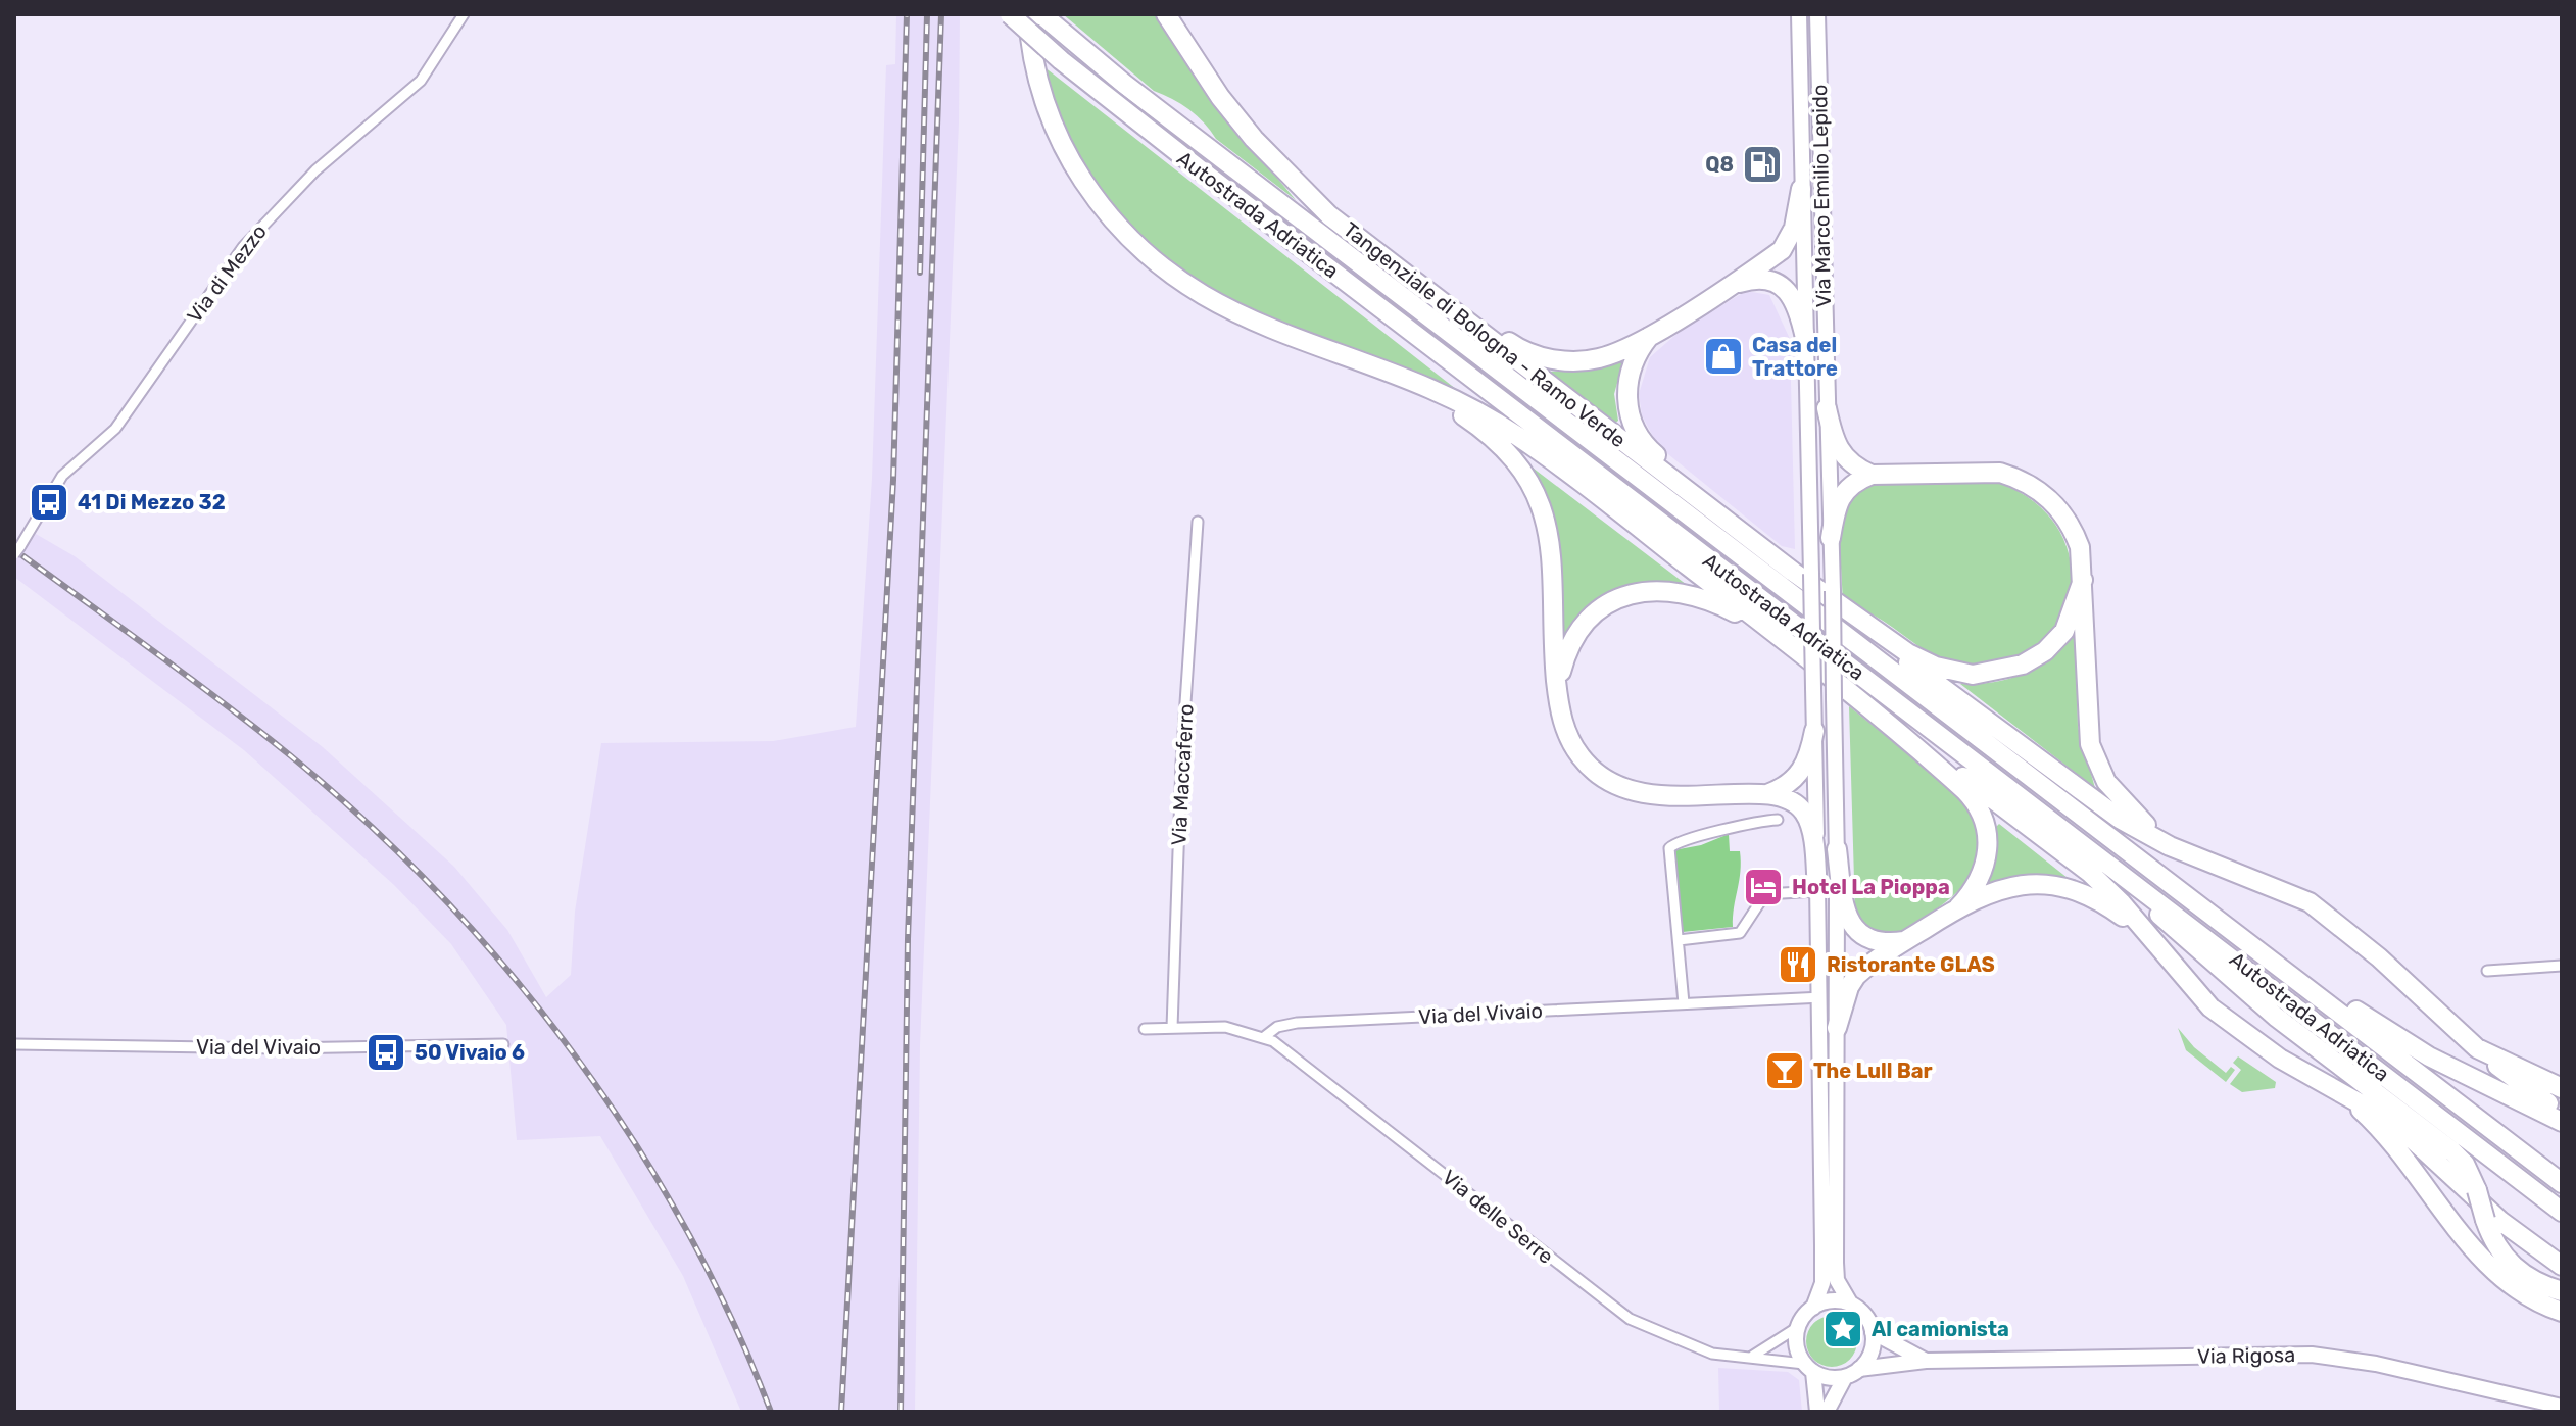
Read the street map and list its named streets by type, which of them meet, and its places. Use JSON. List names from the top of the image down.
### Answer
{
  "streets": {
    "highway": ["Autostrada Adriatica", "Tangenziale di Bologna - Ramo Verde"],
    "main road": ["Via Marco Emilio Lepido", "Via Rigosa"],
    "street": [
      "Via di Mezzo",
      "Via Maccaferro",
      "Via del Vivaio",
      "Via delle Serre"
    ]
  },
  "crossings": [
    ["Via Marco Emilio Lepido", "Via del Vivaio"],
    ["Via Marco Emilio Lepido", "Via delle Serre"],
    ["Via Marco Emilio Lepido", "Via Rigosa"],
    ["Via del Vivaio", "Via delle Serre"],
    ["Via delle Serre", "Via Rigosa"]
  ],
  "places": {
    "fuel station": ["Q8"],
    "shop": ["Casa del Trattore"],
    "bus stop": ["41 Di Mezzo 32", "50 Vivaio 6"],
    "hotel": ["Hotel La Pioppa"],
    "restaurant": ["Ristorante GLAS"],
    "bar": ["The Lull Bar"],
    "place": ["Al camionista"]
  }
}
